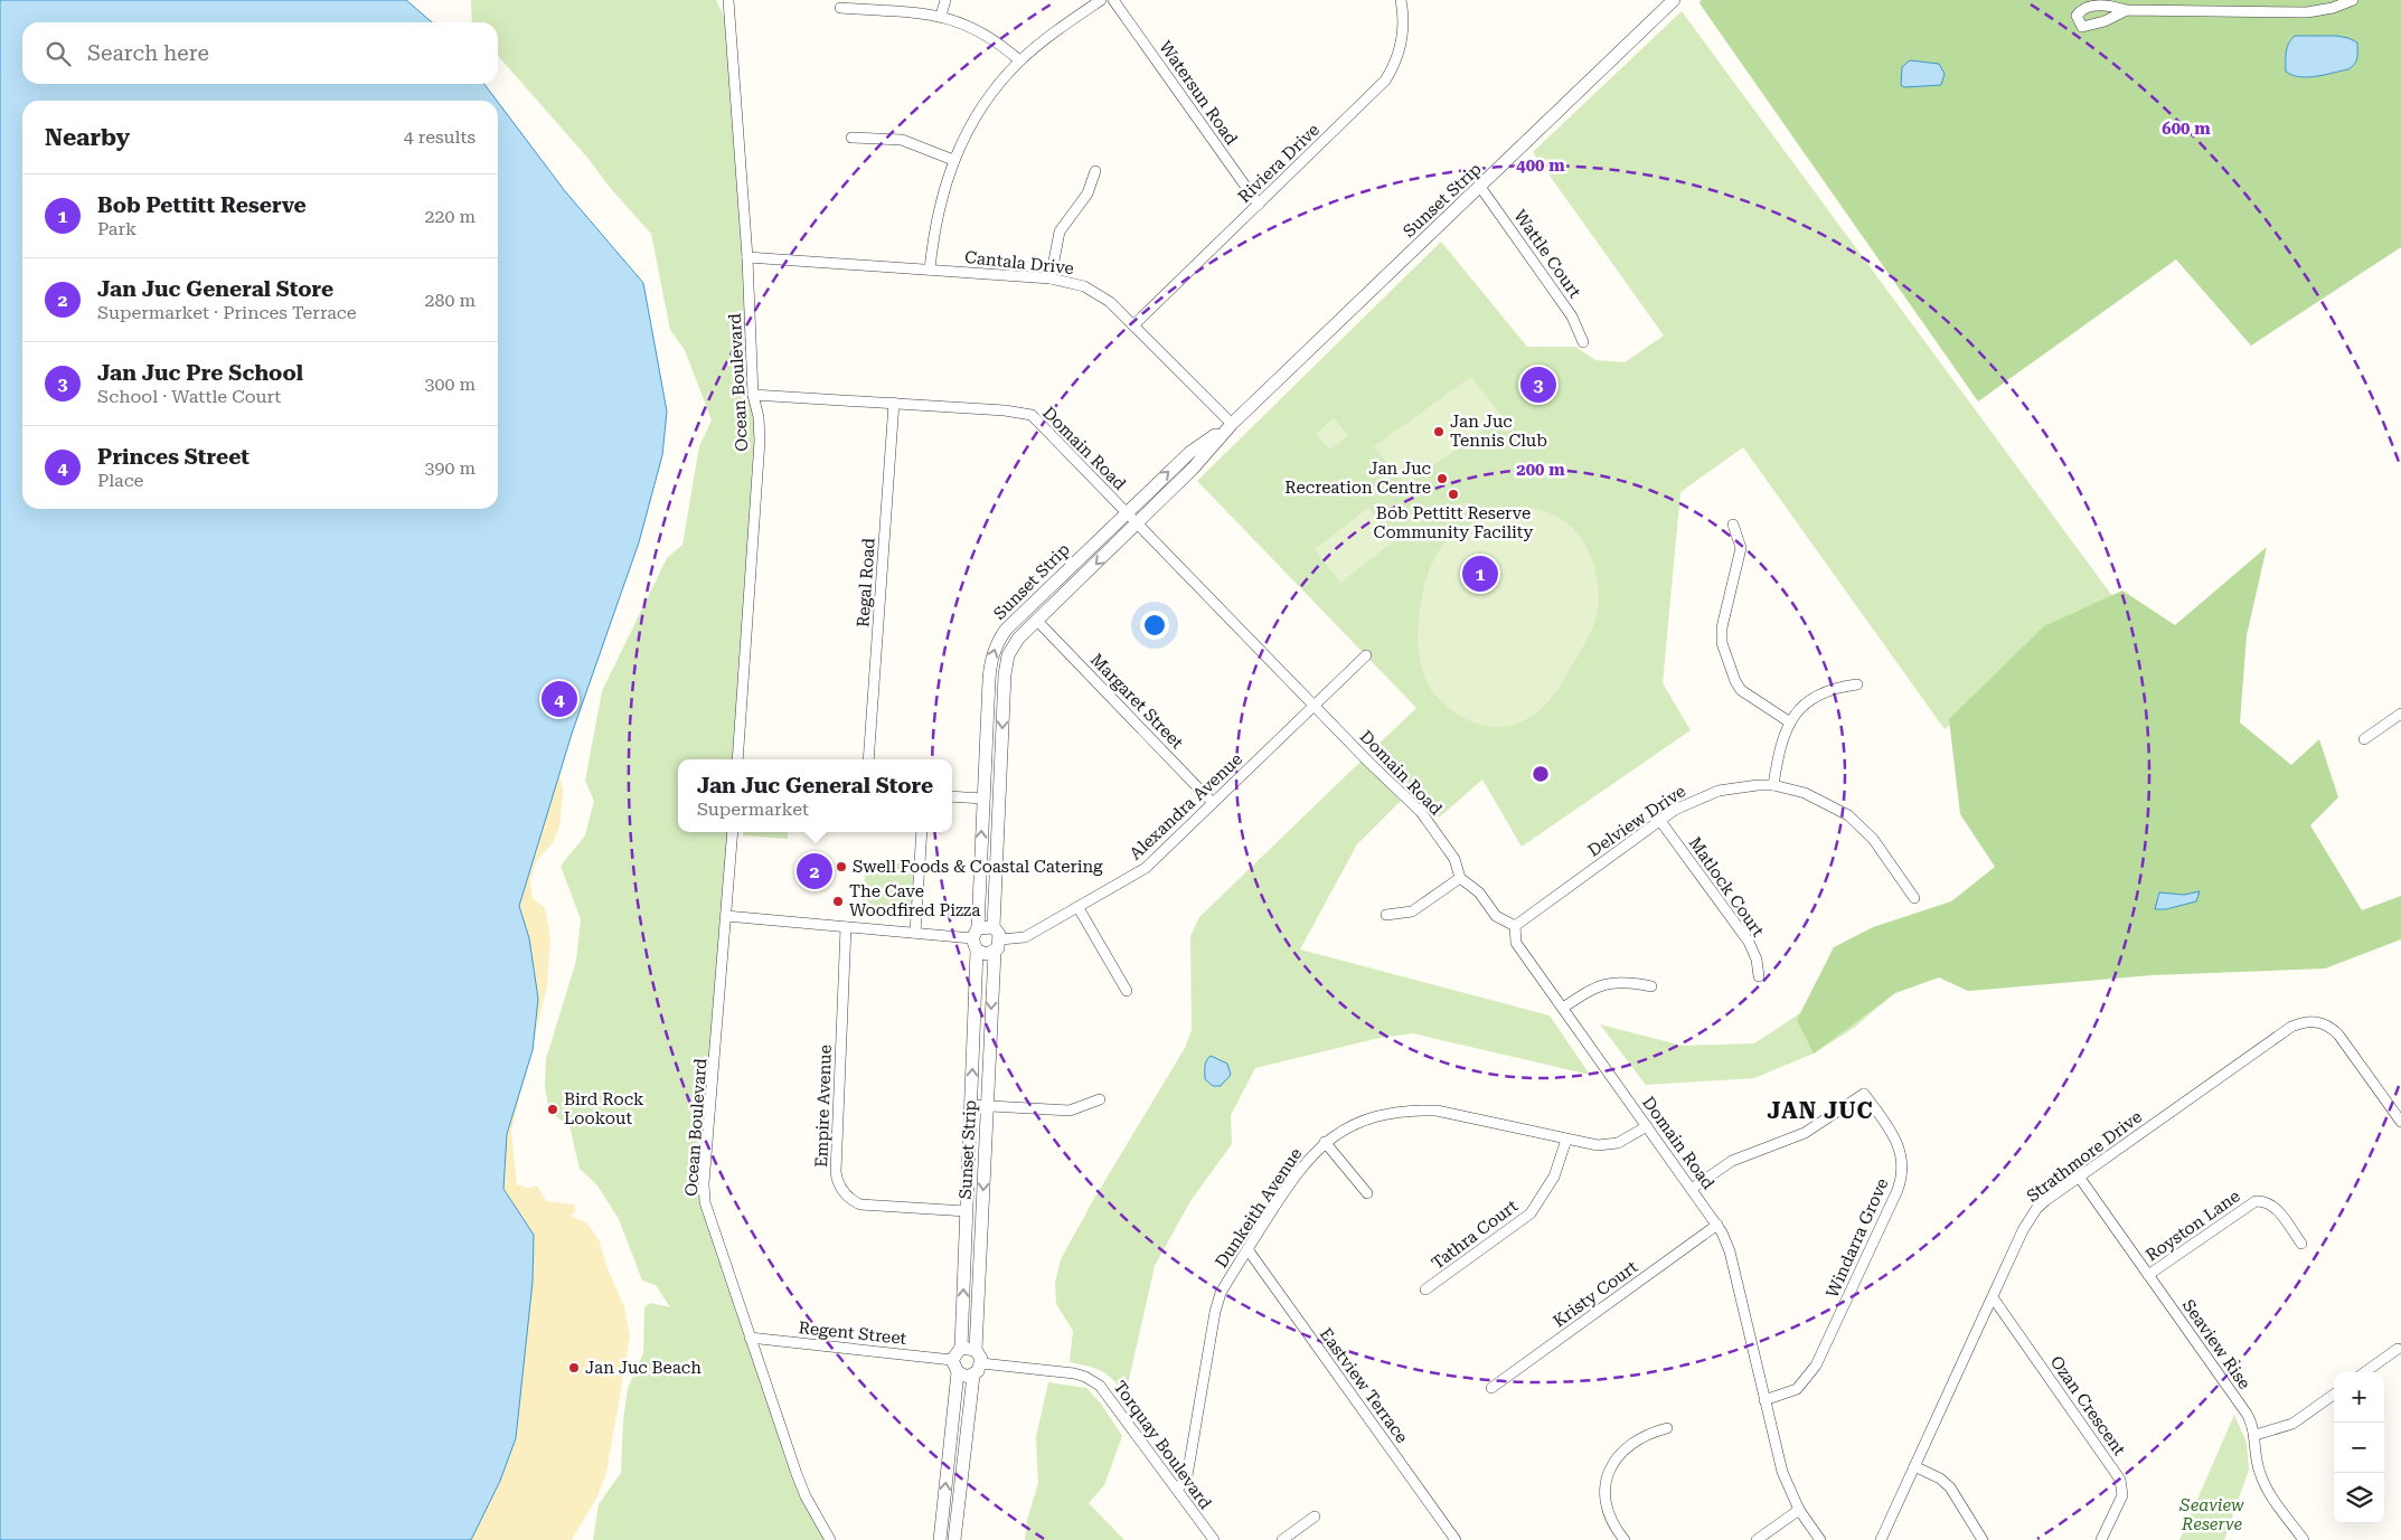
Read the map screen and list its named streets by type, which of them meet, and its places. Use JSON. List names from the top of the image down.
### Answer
{
  "streets": {
    "street": [
      "Watersun Road",
      "Riviera Drive",
      "Sunset Strip",
      "Wattle Court",
      "Cantala Drive",
      "Ocean Boulevard",
      "Domain Road",
      "Regal Road",
      "Margaret Street",
      "Alexandra Avenue",
      "Delview Drive",
      "Matlock Court",
      "Empire Avenue",
      "Strathmore Drive",
      "Dunkeith Avenue",
      "Royston Lane",
      "Tathra Court",
      "Windarra Grove",
      "Kristy Court",
      "Regent Street",
      "Seaview Rise",
      "Eastview Terrace",
      "Ozan Crescent",
      "Torquay Boulevard"
    ]
  },
  "crossings": [
    ["Watersun Road", "Riviera Drive"],
    ["Riviera Drive", "Cantala Drive"],
    ["Sunset Strip", "Wattle Court"],
    ["Sunset Strip", "Cantala Drive"],
    ["Sunset Strip", "Domain Road"],
    ["Sunset Strip", "Margaret Street"],
    ["Sunset Strip", "Alexandra Avenue"],
    ["Sunset Strip", "Empire Avenue"],
    ["Sunset Strip", "Regent Street"],
    ["Sunset Strip", "Torquay Boulevard"],
    ["Cantala Drive", "Ocean Boulevard"],
    ["Ocean Boulevard", "Domain Road"],
    ["Ocean Boulevard", "Regent Street"],
    ["Domain Road", "Regal Road"],
    ["Domain Road", "Alexandra Avenue"],
    ["Domain Road", "Delview Drive"],
    ["Domain Road", "Dunkeith Avenue"],
    ["Domain Road", "Windarra Grove"],
    ["Domain Road", "Kristy Court"],
    ["Margaret Street", "Alexandra Avenue"],
    ["Delview Drive", "Matlock Court"],
    ["Strathmore Drive", "Seaview Rise"],
    ["Strathmore Drive", "Ozan Crescent"],
    ["Dunkeith Avenue", "Tathra Court"],
    ["Dunkeith Avenue", "Eastview Terrace"],
    ["Dunkeith Avenue", "Torquay Boulevard"],
    ["Royston Lane", "Seaview Rise"],
    ["Regent Street", "Torquay Boulevard"]
  ],
  "districts": ["JAN JUC"],
  "parks": ["Seaview Reserve"],
  "places": [
    "Jan Juc Tennis Club",
    "Jan Juc Recreation Centre",
    "Bob Pettitt Reserve Community Facility",
    "Swell Foods & Coastal Catering",
    "The Cave Woodfired Pizza",
    "Bird Rock Lookout",
    "Jan Juc Beach"
  ],
  "page": {
    "search": "Search here",
    "heading": ["Nearby", "4 results"],
    "list": [
      {
        "mark": "1",
        "name": "Bob Pettitt Reserve",
        "note": "Park",
        "value": "220 m"
      },
      {
        "mark": "2",
        "name": "Jan Juc General Store",
        "note": "Supermarket · Princes Terrace",
        "value": "280 m"
      },
      {
        "mark": "3",
        "name": "Jan Juc Pre School",
        "note": "School · Wattle Court",
        "value": "300 m"
      },
      {
        "mark": "4",
        "name": "Princes Street",
        "note": "Place",
        "value": "390 m"
      }
    ],
    "pins": [
      "3",
      "1",
      "4",
      "2"
    ],
    "popup": ["Jan Juc General Store", "Supermarket"],
    "map_buttons": ["+", "−"]
  },
  "rings": ["600 m", "400 m", "200 m"]
}
